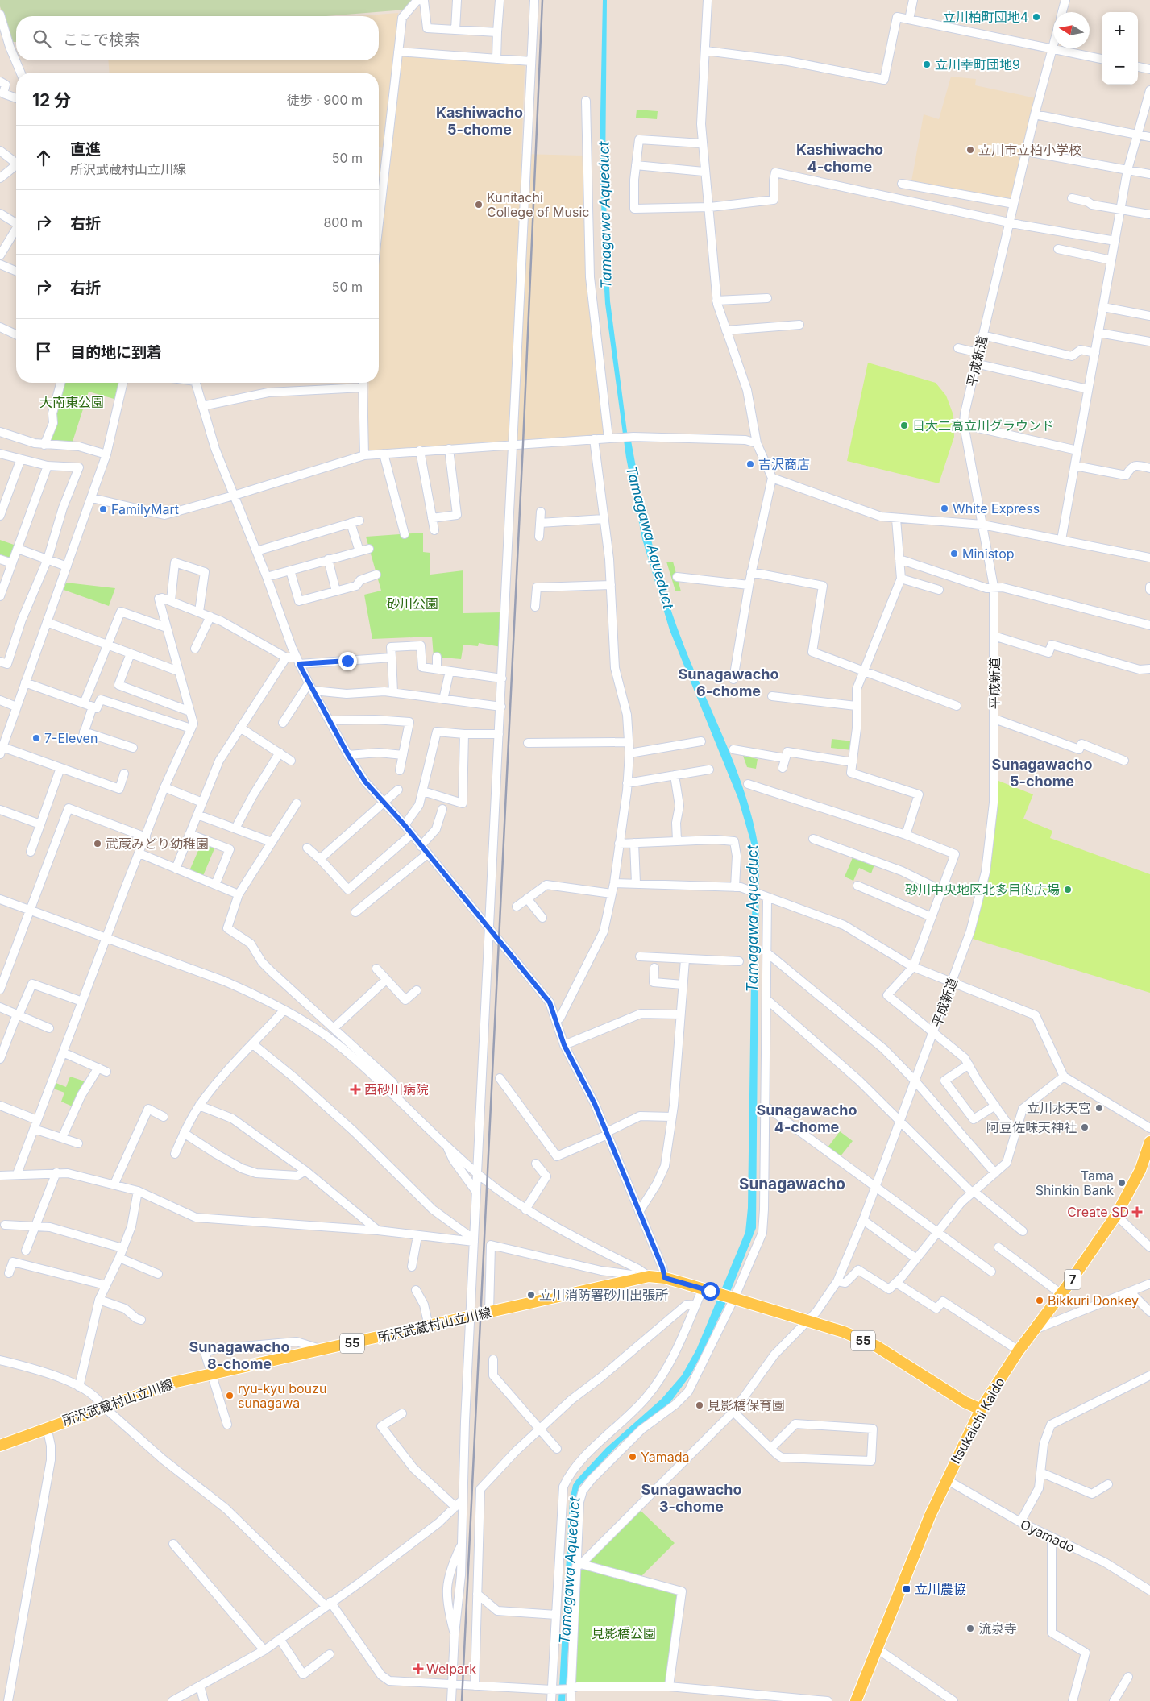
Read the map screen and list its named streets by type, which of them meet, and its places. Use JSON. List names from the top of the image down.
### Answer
{
  "streets": {
    "main road": [
      "7",
      "所沢武蔵村山立川線",
      "55",
      "Itsukaichi Kaido"
    ],
    "street": ["平成新道", "Oyamado"]
  },
  "crossings": [
    ["平成新道", "55"],
    ["所沢武蔵村山立川線", "55"],
    ["55", "Itsukaichi Kaido"],
    ["Itsukaichi Kaido", "Oyamado"]
  ],
  "districts": [
    "Kashiwacho 5-chome",
    "Kashiwacho 4-chome",
    "Sunagawacho 6-chome",
    "Sunagawacho 5-chome",
    "Sunagawacho 4-chome",
    "Sunagawacho",
    "Sunagawacho 8-chome",
    "Sunagawacho 3-chome"
  ],
  "water": ["Tamagawa Aqueduct"],
  "parks": ["大南東公園", "砂川公園", "見影橋公園"],
  "places": {
    "other": [
      "立川柏町団地4",
      "立川幸町団地9",
      "立川市立柏小学校",
      "Kunitachi College of Music",
      "日大二高立川グラウンド",
      "吉沢商店",
      "White Express",
      "FamilyMart",
      "Ministop",
      "7-Eleven",
      "武蔵みどり幼稚園",
      "砂川中央地区北多目的広場",
      "立川水天宮",
      "阿豆佐味天神社",
      "Tama Shinkin Bank",
      "立川消防署砂川出張所",
      "Bikkuri Donkey",
      "ryu-kyu bouzu sunagawa",
      "見影橋保育園",
      "Yamada",
      "流泉寺"
    ],
    "health": ["西砂川病院", "Create SD", "Welpark"],
    "transit": ["立川農協"]
  },
  "north": "left",
  "page": {
    "map_buttons": ["+", "−"],
    "search": "ここで検索",
    "heading": ["12 分", "徒歩 · 900 m"],
    "list": [
      ["直進", "所沢武蔵村山立川線", "50 m"],
      ["右折", "800 m"],
      ["右折", "50 m"],
      "目的地に到着"
    ]
  }
}
